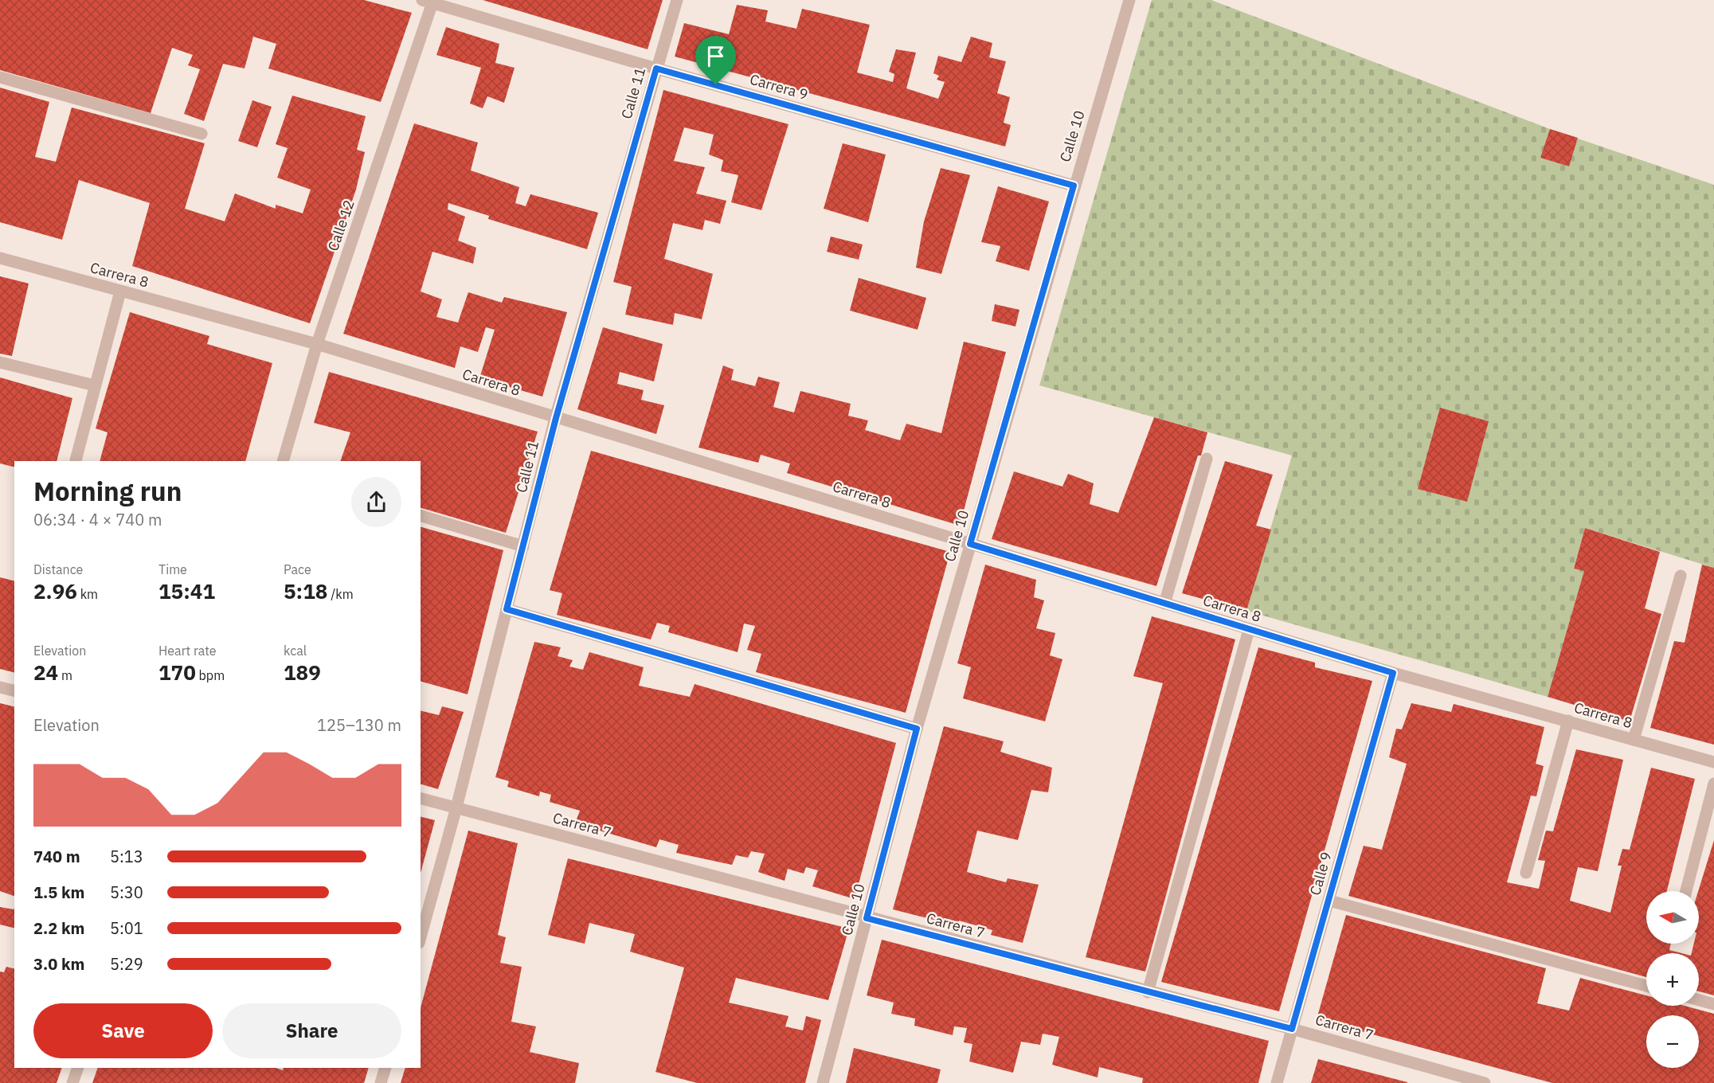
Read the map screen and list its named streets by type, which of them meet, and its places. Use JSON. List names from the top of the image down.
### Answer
{
  "streets": {
    "street": [
      "Carrera 9",
      "Calle 11",
      "Calle 10",
      "Calle 12",
      "Carrera 8",
      "Carrera 7",
      "Calle 9"
    ]
  },
  "crossings": [
    ["Carrera 9", "Calle 11"],
    ["Carrera 9", "Calle 10"],
    ["Carrera 9", "Calle 12"],
    ["Calle 11", "Carrera 8"],
    ["Calle 11", "Carrera 7"],
    ["Calle 10", "Carrera 8"],
    ["Calle 10", "Carrera 7"],
    ["Calle 12", "Carrera 8"],
    ["Carrera 8", "Calle 9"],
    ["Carrera 7", "Calle 9"]
  ],
  "north": "left",
  "page": {
    "heading": ["Morning run", "06:34 · 4 × 740 m"],
    "stats": [
      ["Distance", "2.96 km"],
      ["Time", "15:41"],
      ["Pace", "5:18 /km"],
      ["Elevation", "24 m"],
      ["Heart rate", "170 bpm"],
      ["kcal", "189"]
    ],
    "chart": ["Elevation", "125–130 m"],
    "list": [
      {
        "name": "740 m",
        "note": "5:13"
      },
      {
        "name": "1.5 km",
        "note": "5:30"
      },
      {
        "name": "2.2 km",
        "note": "5:01"
      },
      {
        "name": "3.0 km",
        "note": "5:29"
      }
    ],
    "map_buttons": ["+", "−"],
    "buttons": ["Save", "Share"]
  }
}
